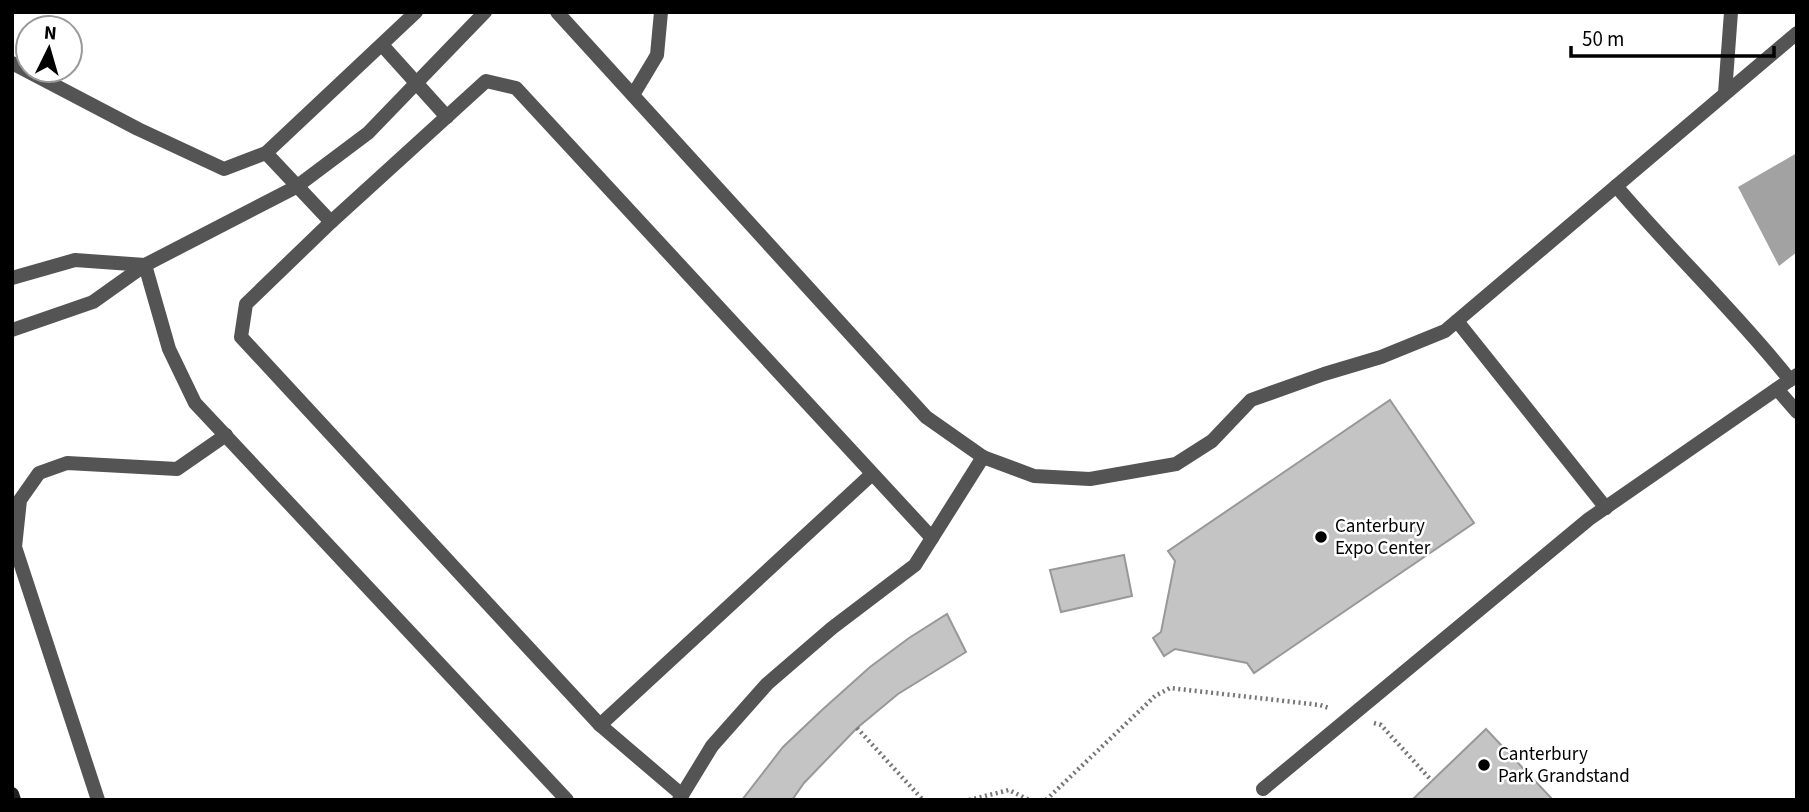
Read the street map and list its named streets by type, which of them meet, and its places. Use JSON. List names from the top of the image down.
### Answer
{
  "places": ["Canterbury Expo Center", "Canterbury Park Grandstand"],
  "scale_bar": "50 m",
  "north": "top"
}
